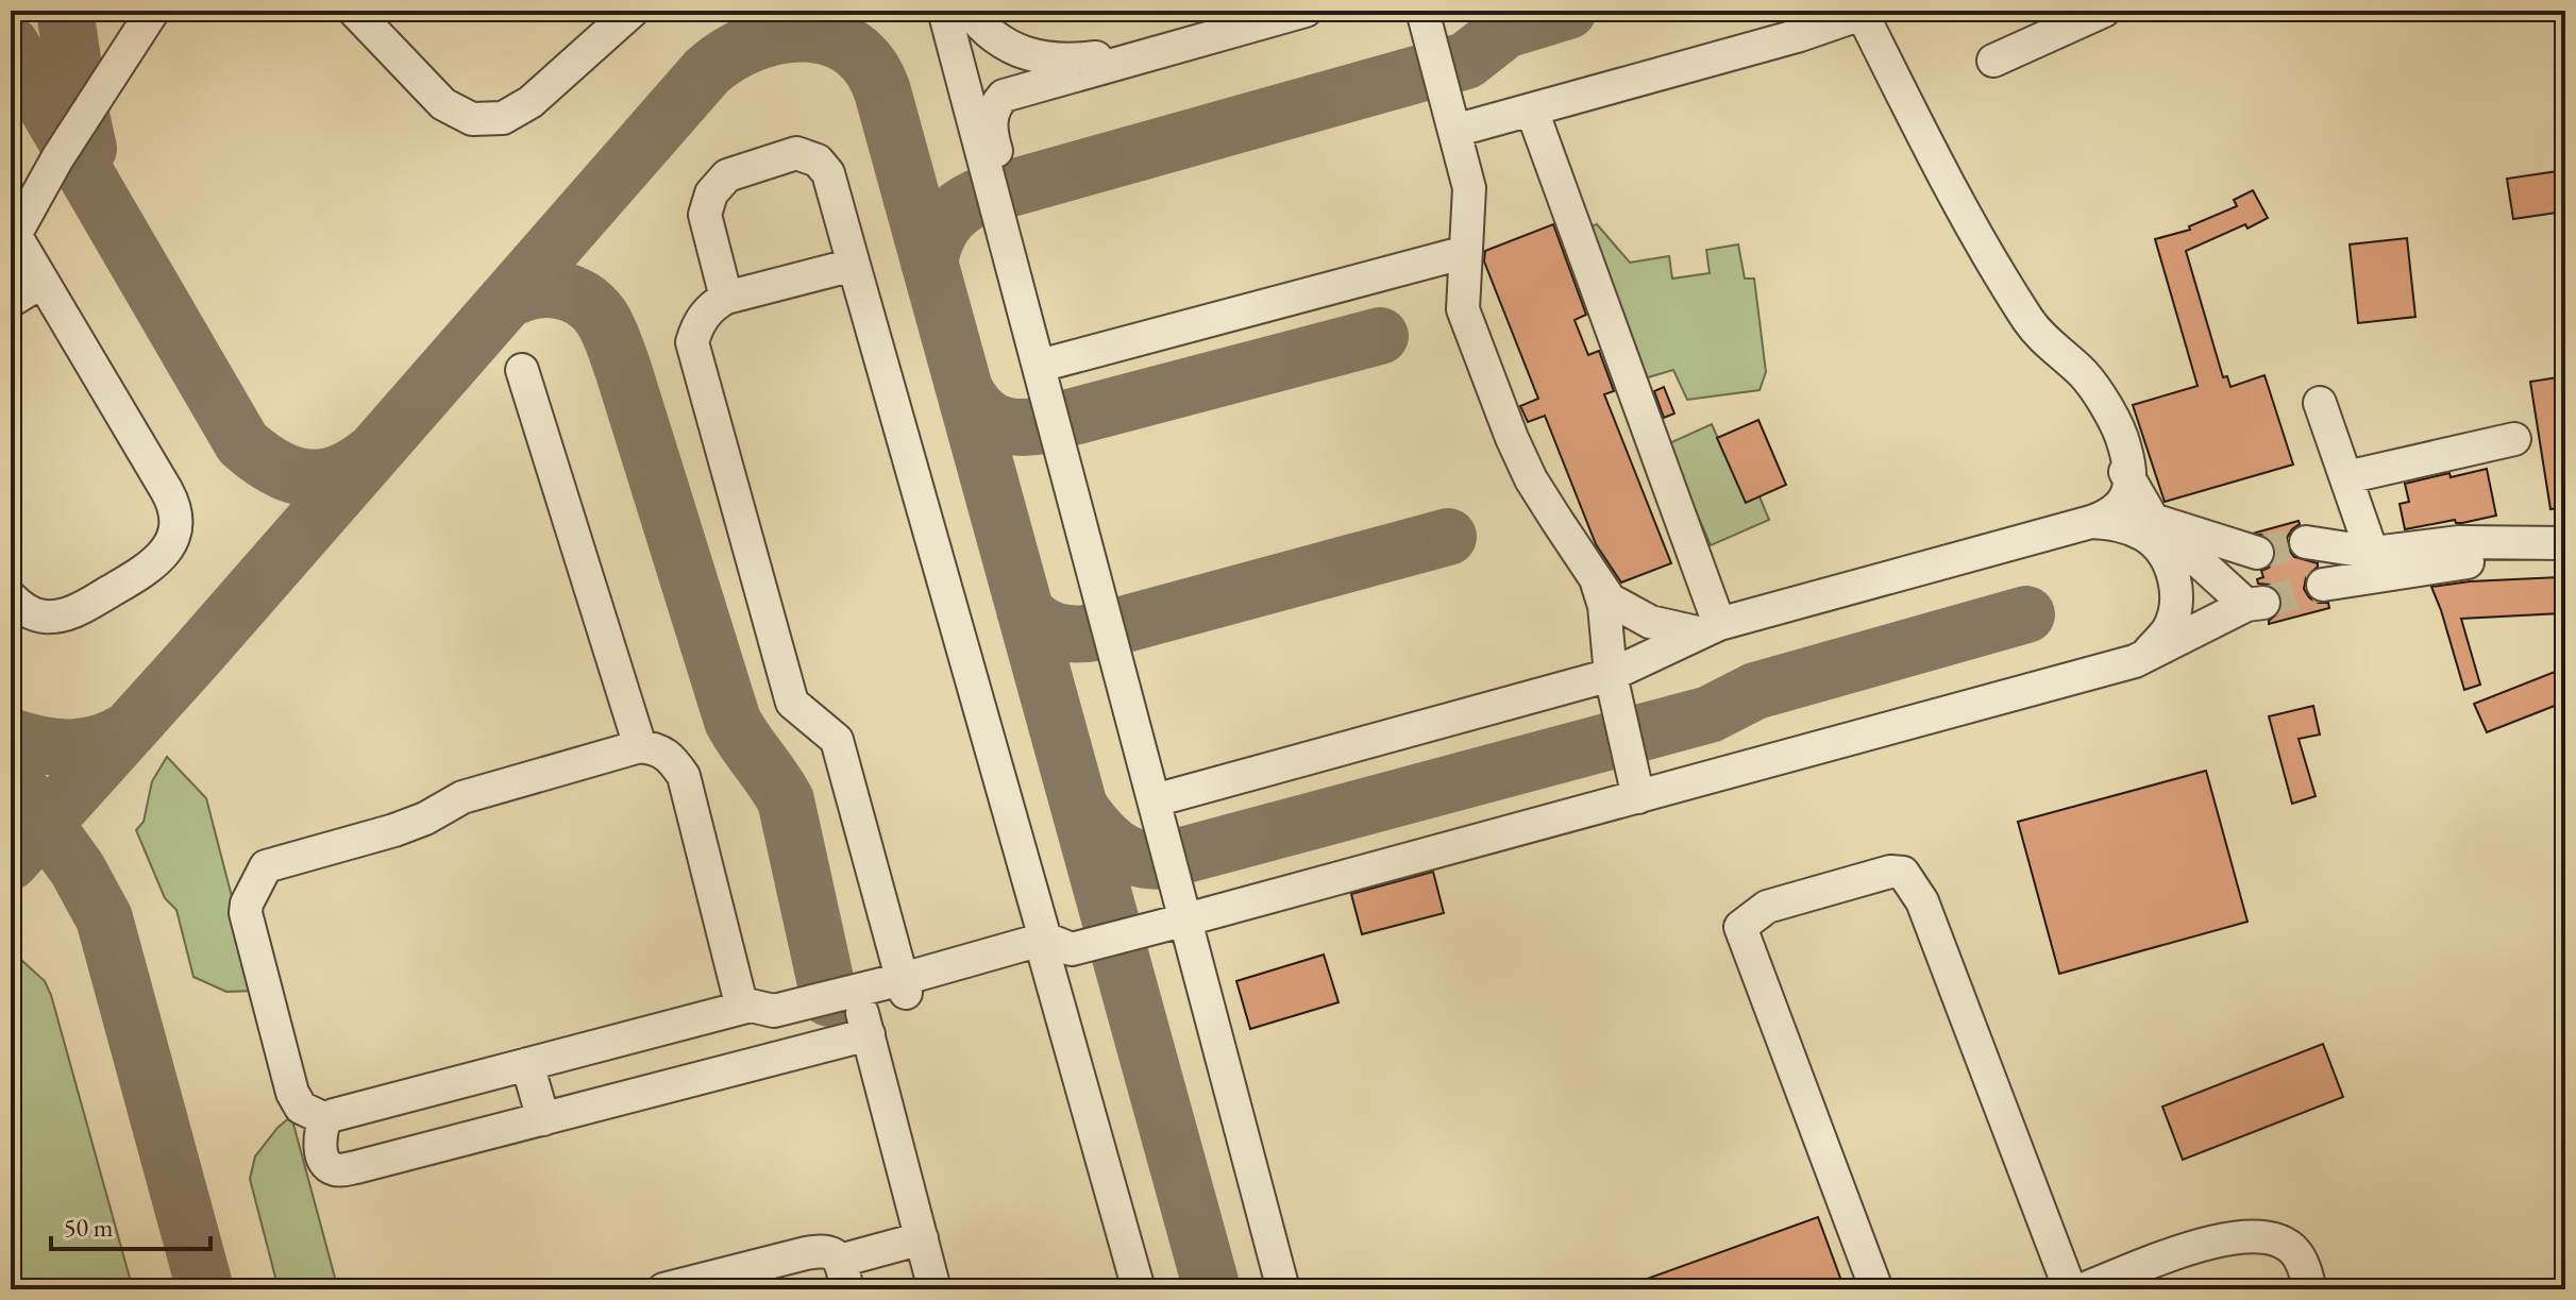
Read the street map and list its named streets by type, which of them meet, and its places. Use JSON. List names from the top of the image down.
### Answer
{
  "scale_bar": "50 m"
}
